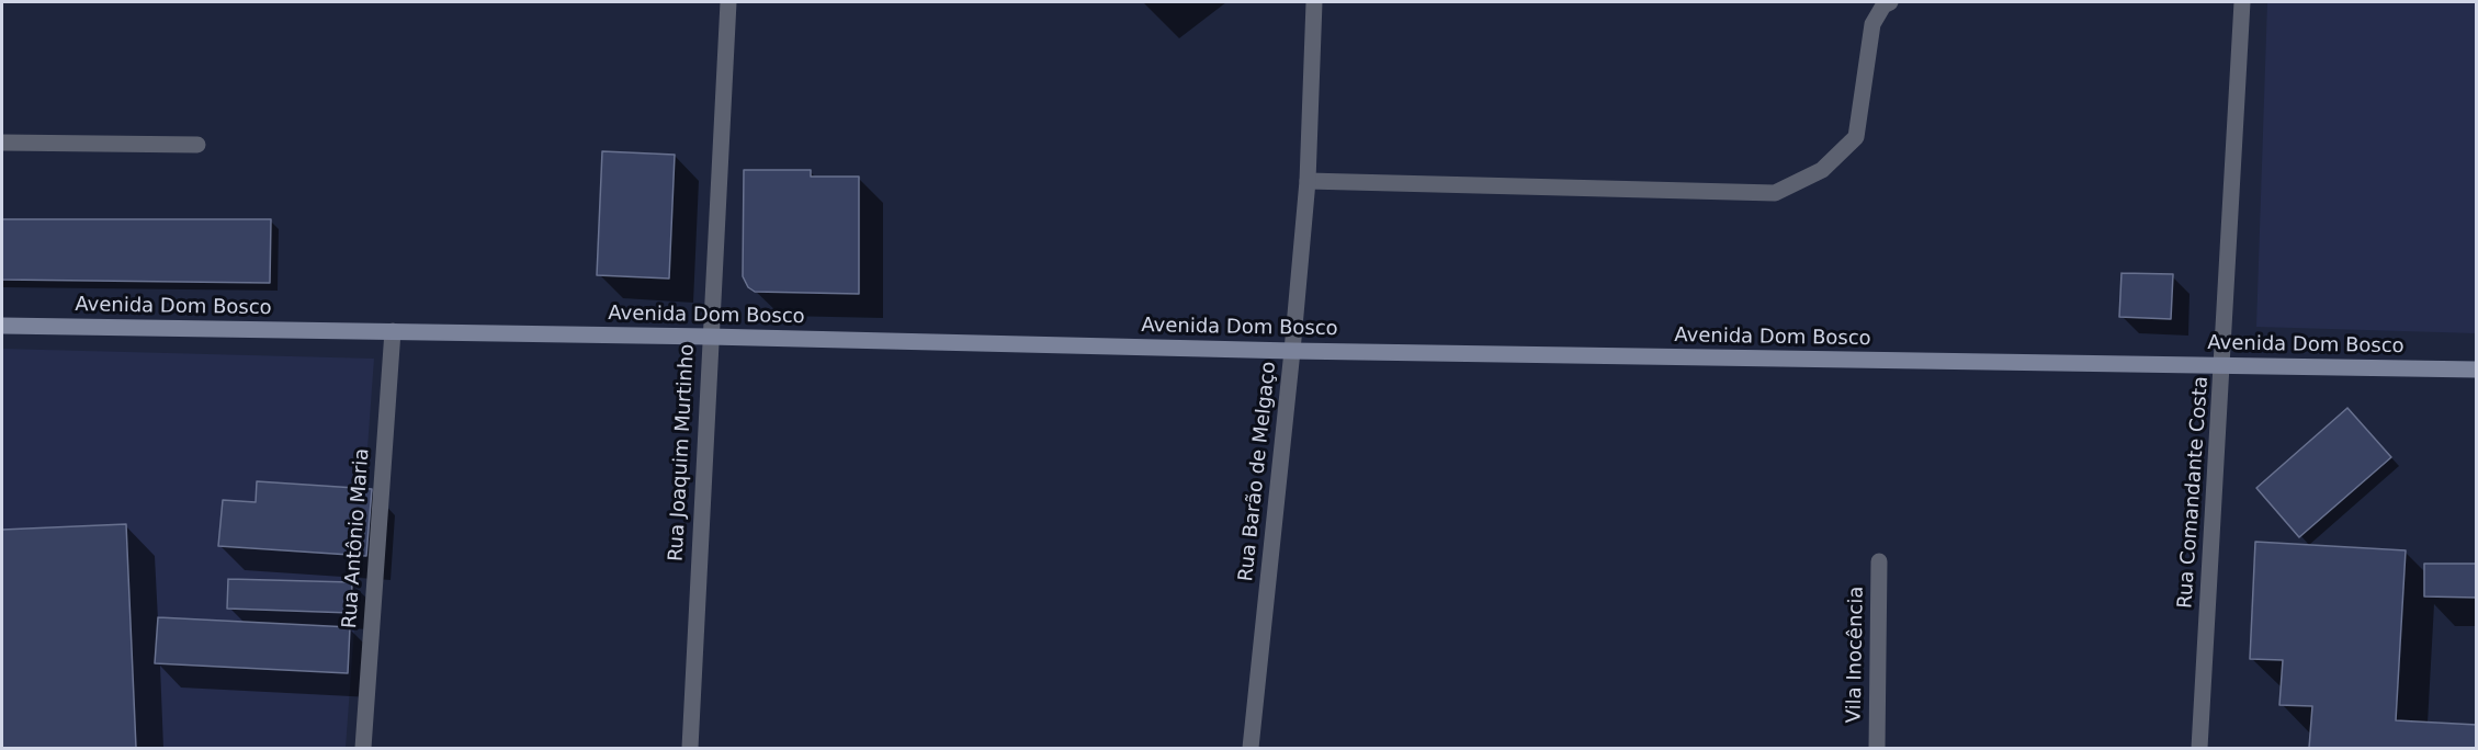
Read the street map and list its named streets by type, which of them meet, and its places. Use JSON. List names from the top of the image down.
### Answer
{
  "streets": {
    "main road": ["Avenida Dom Bosco"],
    "street": [
      "Rua Joaquim Murtinho",
      "Rua Barão de Melgaço",
      "Rua Comandante Costa",
      "Rua Antônio Maria",
      "Vila Inocência"
    ]
  },
  "crossings": [
    ["Avenida Dom Bosco", "Rua Joaquim Murtinho"],
    ["Avenida Dom Bosco", "Rua Barão de Melgaço"],
    ["Avenida Dom Bosco", "Rua Comandante Costa"],
    ["Avenida Dom Bosco", "Rua Antônio Maria"]
  ]
}
